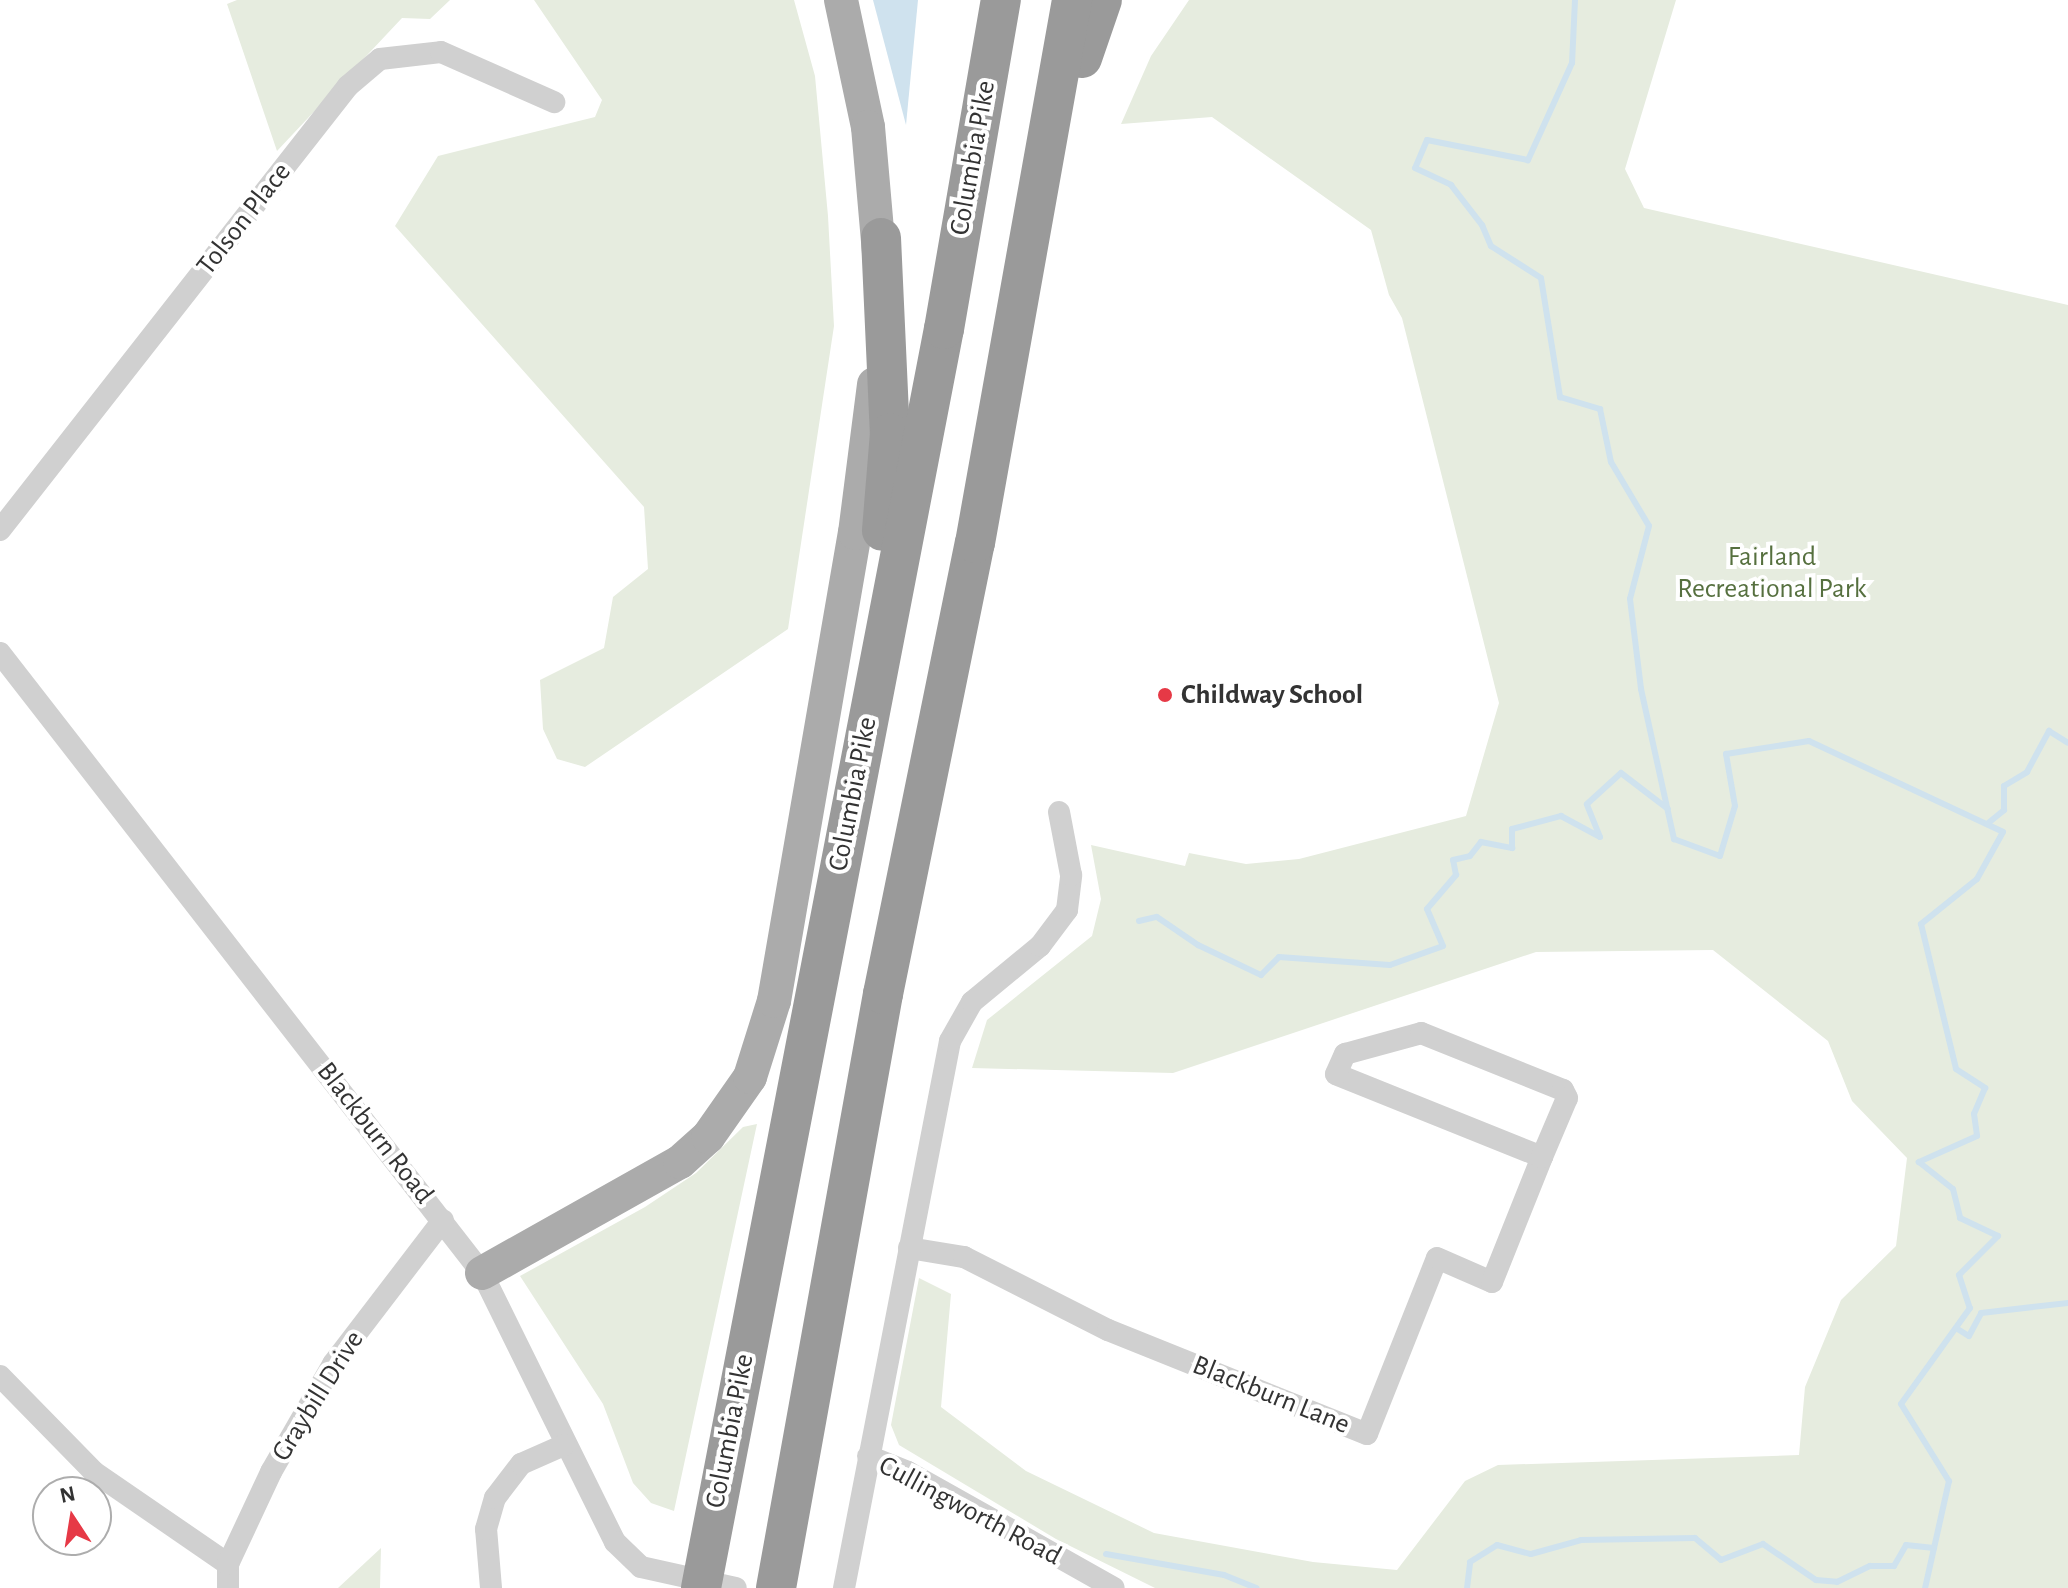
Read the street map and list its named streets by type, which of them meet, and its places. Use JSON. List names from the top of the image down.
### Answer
{
  "streets": {
    "highway": ["Columbia Pike"],
    "street": [
      "Tolson Place",
      "Blackburn Road",
      "Blackburn Lane",
      "Graybill Drive",
      "Cullingworth Road"
    ]
  },
  "crossings": [
    ["Columbia Pike", "Blackburn Road"],
    ["Blackburn Road", "Graybill Drive"]
  ],
  "parks": ["Fairland Recreational Park"],
  "places": ["Childway School"],
  "north": "top"
}
